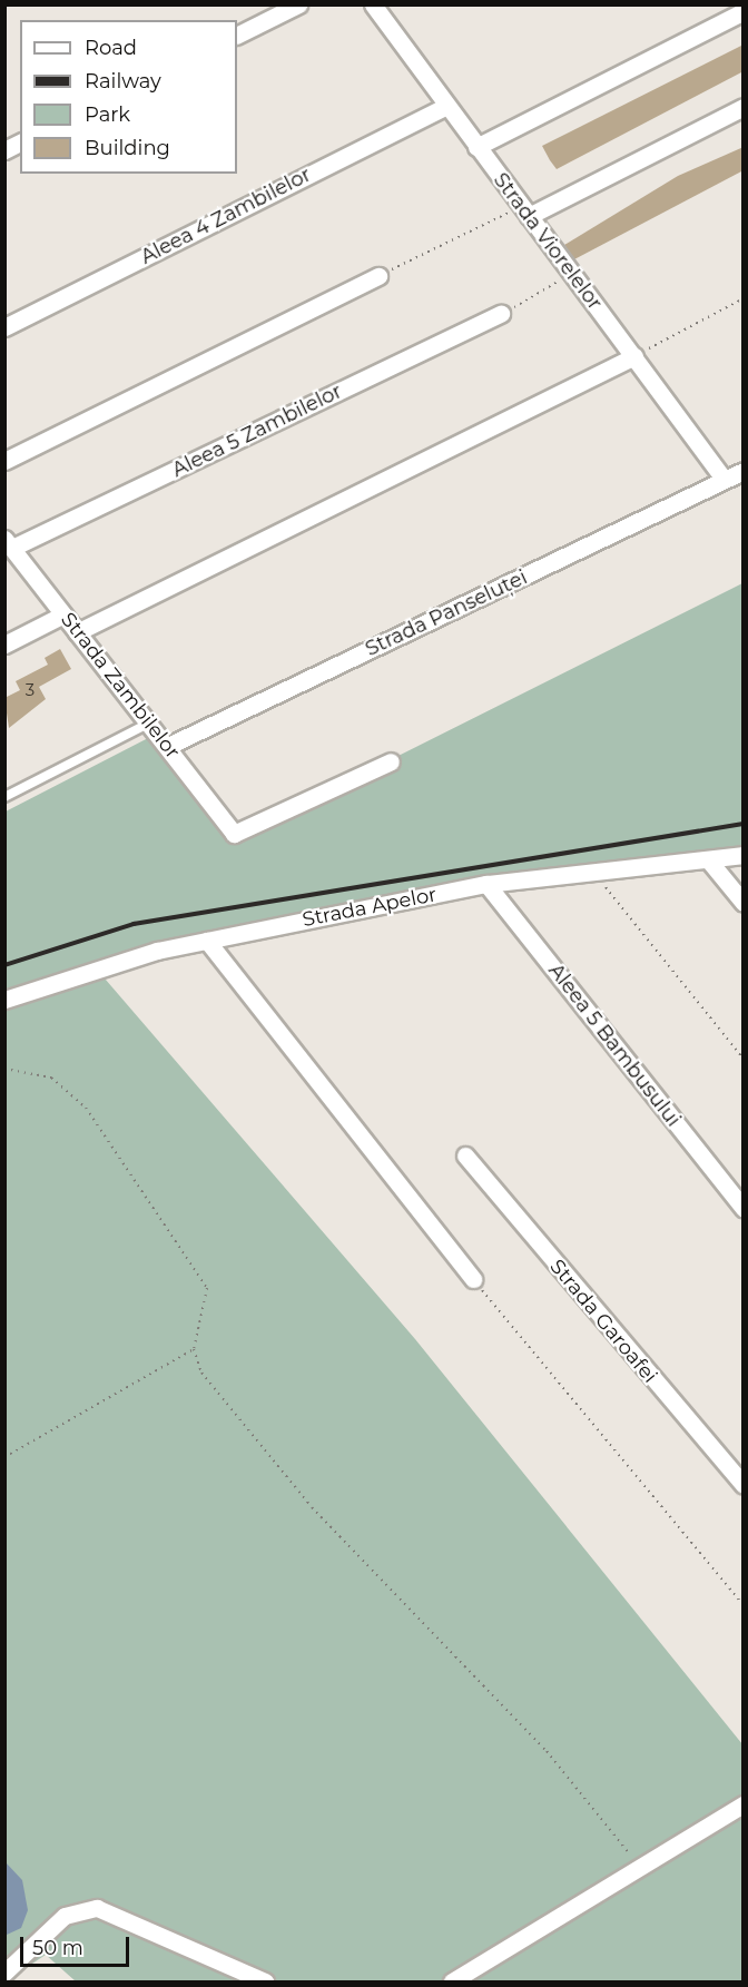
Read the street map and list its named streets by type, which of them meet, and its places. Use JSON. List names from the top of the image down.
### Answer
{
  "streets": {
    "street": [
      "Aleea 4 Zambilelor",
      "Strada Viorelelor",
      "Aleea 5 Zambilelor",
      "Strada Panseluței",
      "Strada Zambilelor",
      "Strada Apelor",
      "Aleea 5 Bambusului",
      "Strada Garoafei"
    ]
  },
  "crossings": [
    ["Aleea 4 Zambilelor", "Strada Viorelelor"],
    ["Strada Viorelelor", "Strada Panseluței"],
    ["Aleea 5 Zambilelor", "Strada Zambilelor"],
    ["Strada Panseluței", "Strada Zambilelor"],
    ["Strada Apelor", "Aleea 5 Bambusului"]
  ],
  "house_numbers": ["3"],
  "legend": [
    "Road",
    "Railway",
    "Park",
    "Building"
  ],
  "scale_bar": "50 m"
}
